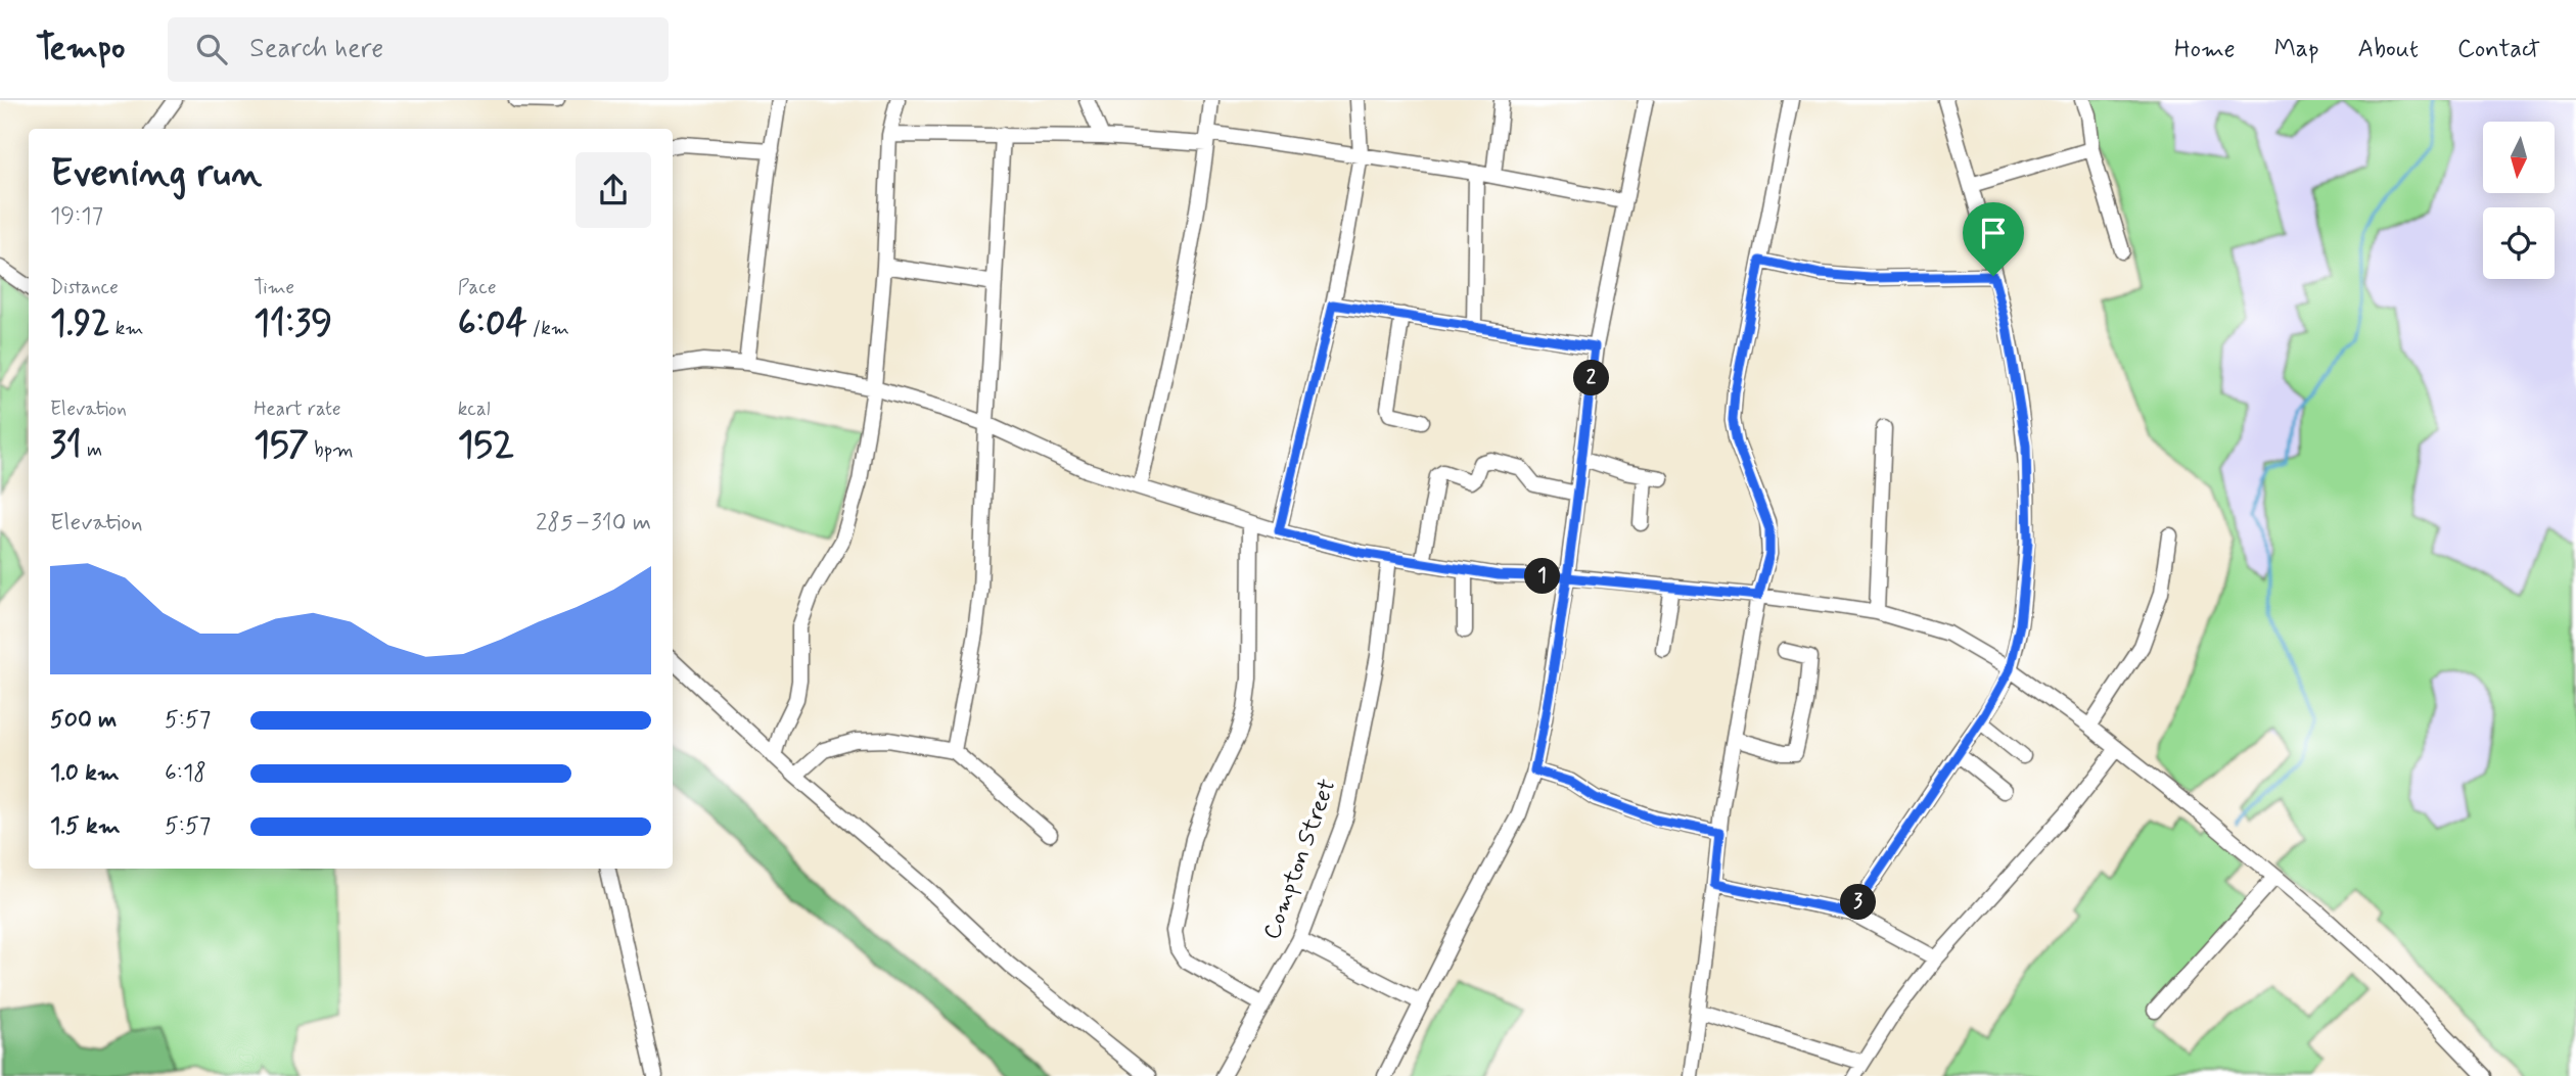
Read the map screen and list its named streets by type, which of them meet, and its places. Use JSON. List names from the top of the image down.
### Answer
{
  "streets": {
    "street": ["Compton Street"]
  },
  "north": "bottom",
  "page": {
    "header": "Tempo",
    "search": "Search here",
    "nav": [
      "Home",
      "Map",
      "About",
      "Contact"
    ],
    "heading": ["Evening run", "19:17"],
    "stats": [
      ["Distance", "1.92 km"],
      ["Time", "11:39"],
      ["Pace", "6:04 /km"],
      ["Elevation", "31 m"],
      ["Heart rate", "157 bpm"],
      ["kcal", "152"]
    ],
    "pins": ["2", "1", "3"],
    "chart": ["Elevation", "285–310 m"],
    "list": [
      {
        "name": "500 m",
        "note": "5:57"
      },
      {
        "name": "1.0 km",
        "note": "6:18"
      },
      {
        "name": "1.5 km",
        "note": "5:57"
      }
    ]
  }
}
